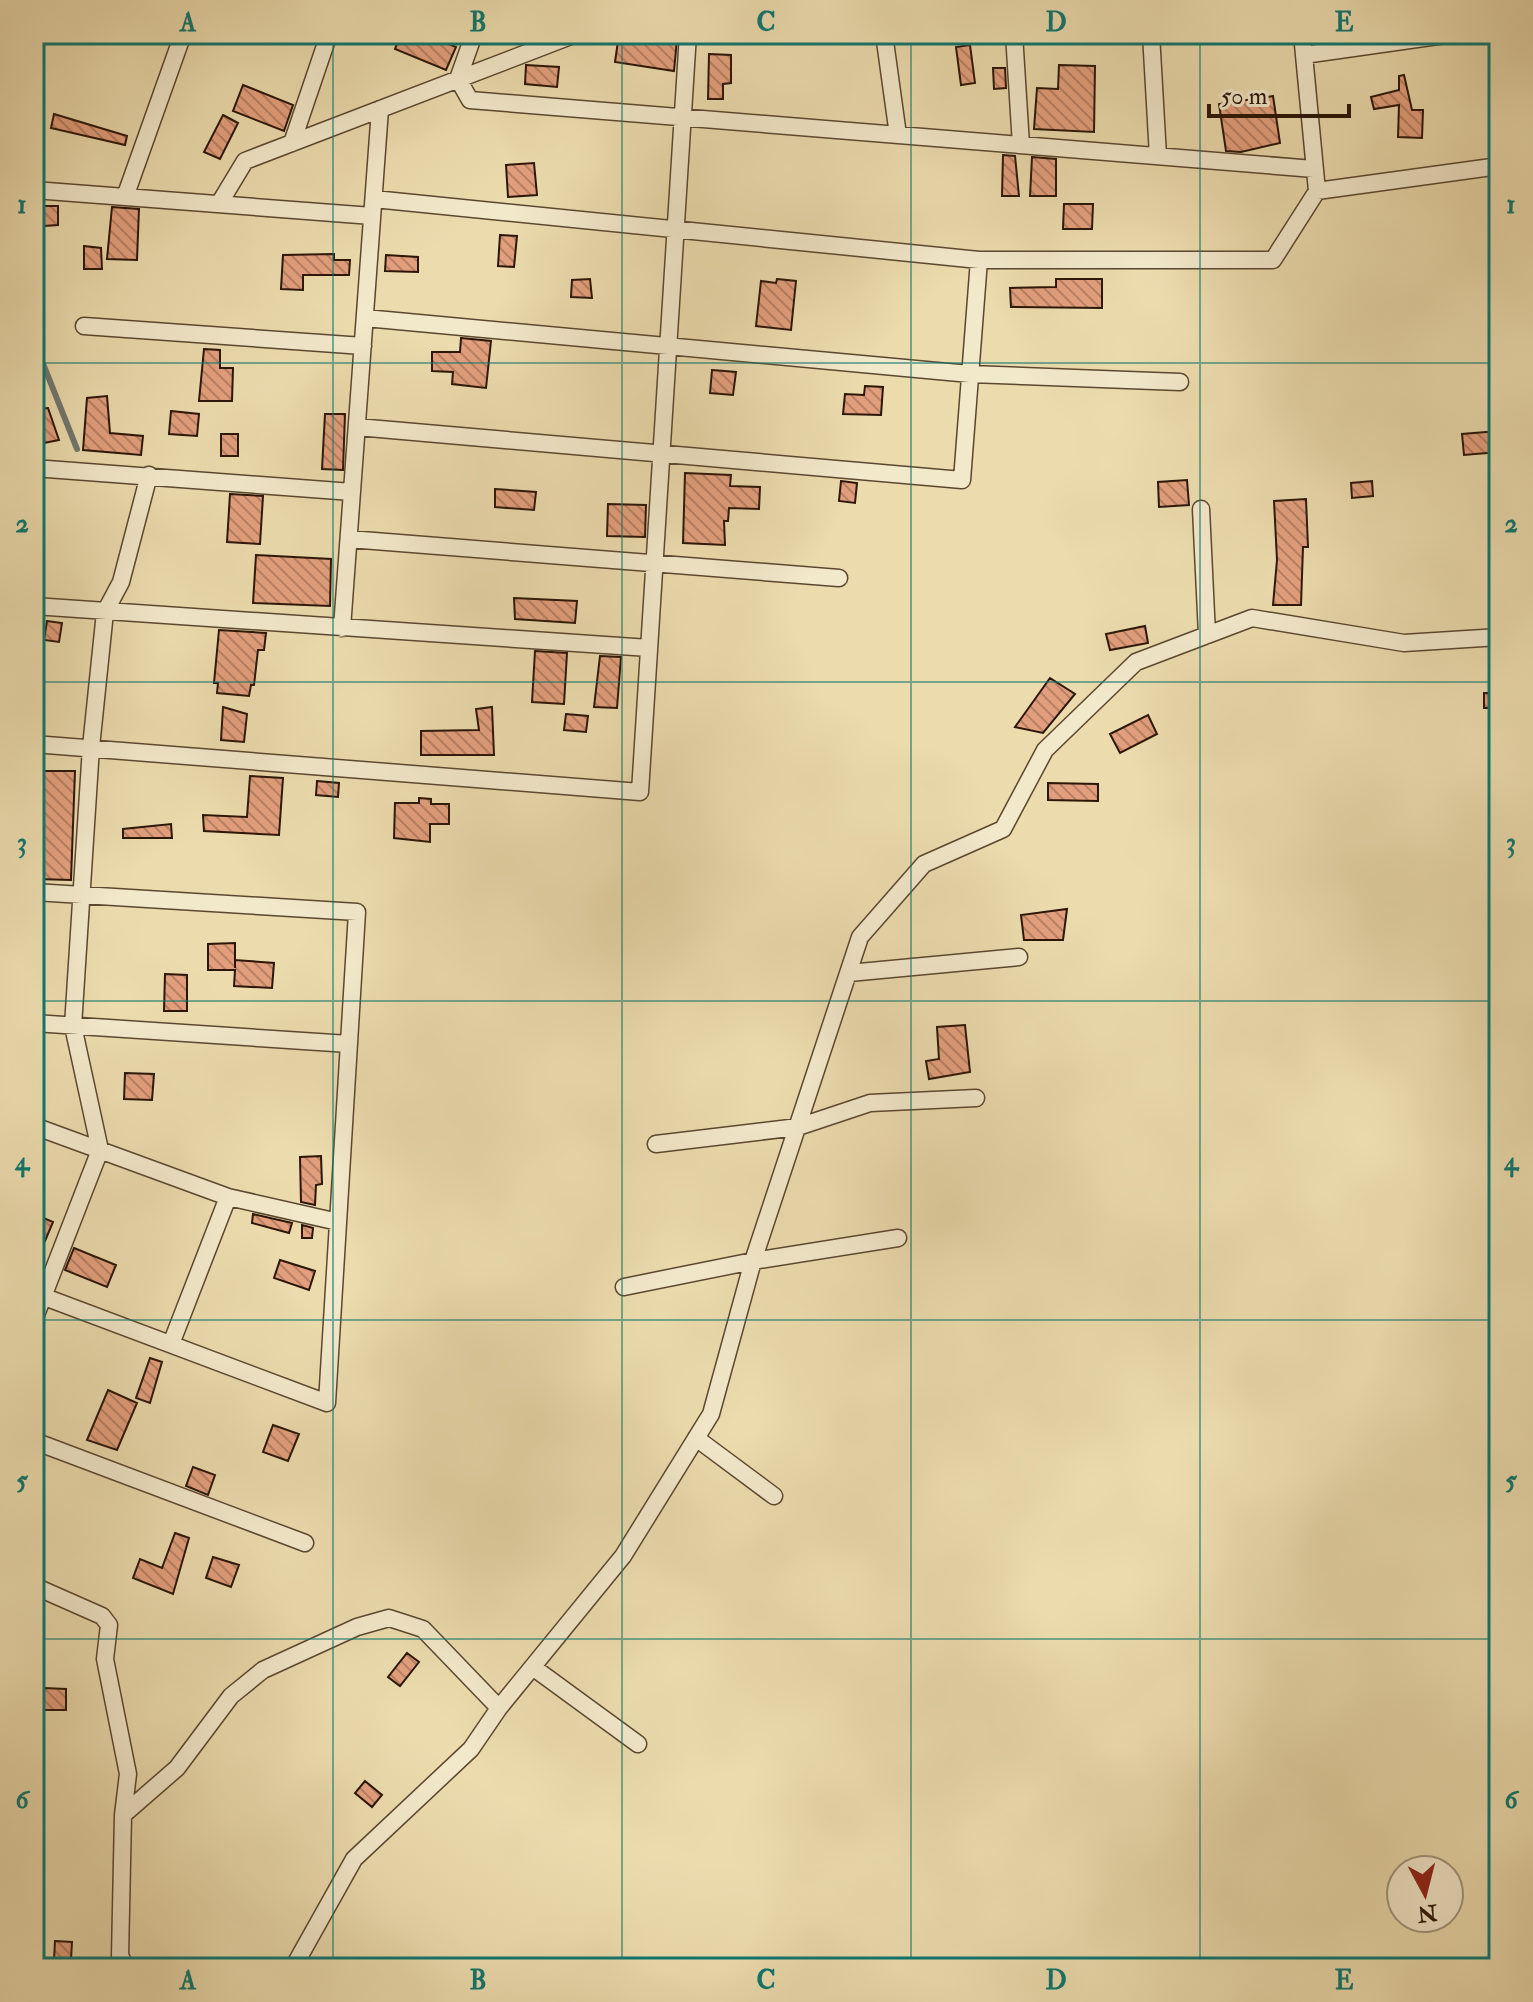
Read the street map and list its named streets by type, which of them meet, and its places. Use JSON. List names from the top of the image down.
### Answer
{
  "scale_bar": "50 m",
  "north": "bottom",
  "grid": {
    "columns": [
      "A",
      "B",
      "C",
      "D",
      "E"
    ],
    "rows": [
      "1",
      "2",
      "3",
      "4",
      "5",
      "6"
    ]
  }
}
